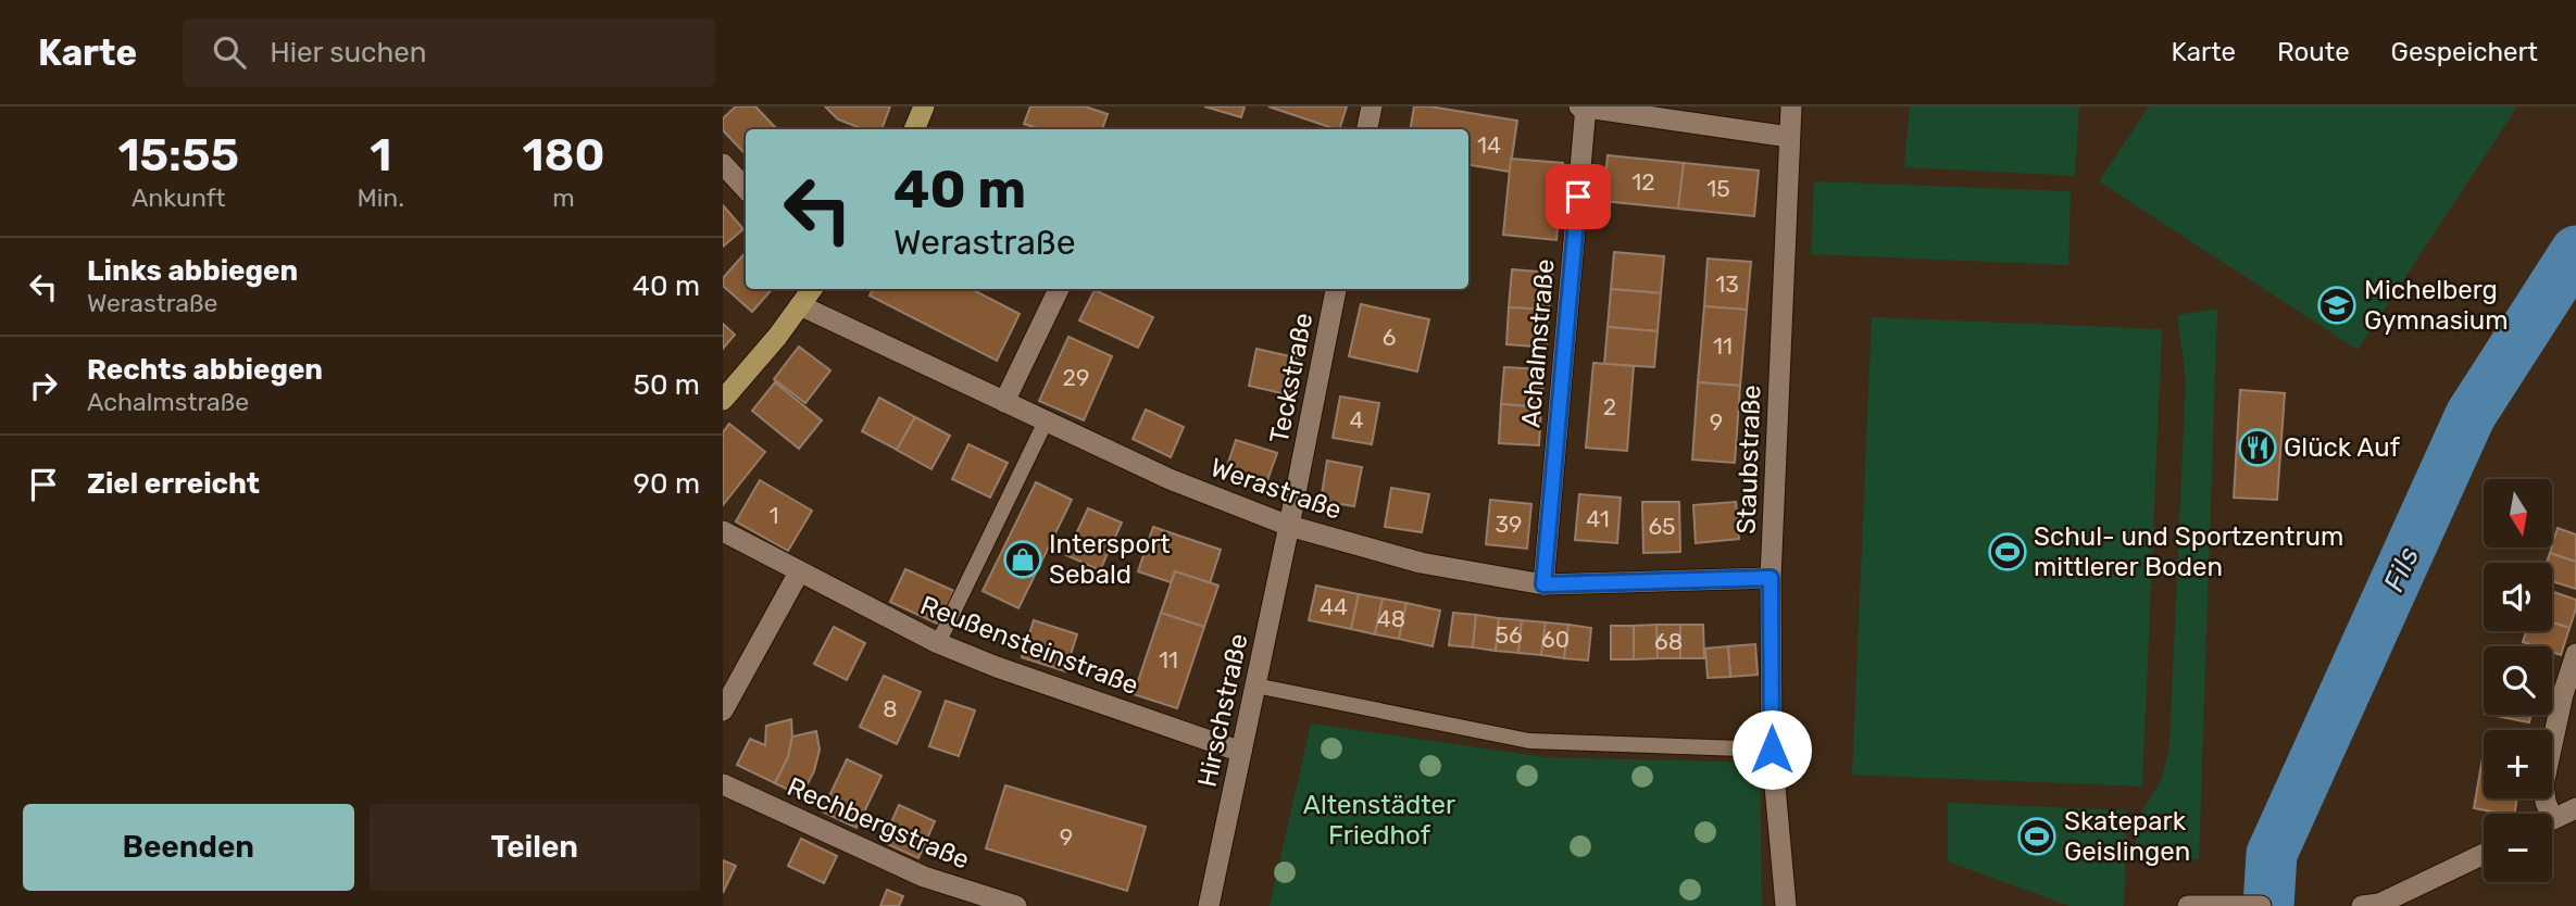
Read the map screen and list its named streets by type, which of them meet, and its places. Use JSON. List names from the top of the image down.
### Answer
{
  "streets": {
    "street": [
      "Achalmstraße",
      "Teckstraße",
      "Staubstraße",
      "Werastraße",
      "Reußensteinstraße",
      "Hirschstraße",
      "Rechbergstraße"
    ]
  },
  "crossings": [
    ["Achalmstraße", "Werastraße"],
    ["Teckstraße", "Werastraße"],
    ["Teckstraße", "Hirschstraße"],
    ["Staubstraße", "Werastraße"],
    ["Werastraße", "Hirschstraße"],
    ["Reußensteinstraße", "Hirschstraße"]
  ],
  "water": ["Fils"],
  "parks": ["Altenstädter Friedhof"],
  "places": {
    "school or university": ["Michelberg Gymnasium"],
    "restaurant": ["Glück Auf"],
    "sports": ["Schul- und Sportzentrum mittlerer Boden", "Skatepark Geislingen"],
    "shop": ["Intersport Sebald"]
  },
  "house_numbers": [
    "14",
    "12",
    "15",
    "13",
    "6",
    "11",
    "29",
    "2",
    "4",
    "9",
    "1",
    "41",
    "39",
    "65",
    "44",
    "48",
    "56",
    "60",
    "68",
    "11",
    "8",
    "9"
  ],
  "north": "bottom",
  "page": {
    "header": "Karte",
    "search": "Hier suchen",
    "nav": ["Karte", "Route", "Gespeichert"],
    "eta": [
      "15:55",
      "Ankunft",
      "1",
      "Min.",
      "180",
      "m"
    ],
    "turn": ["40 m", "Werastraße"],
    "list": [
      {
        "name": "Links abbiegen",
        "note": "Werastraße",
        "value": "40 m"
      },
      {
        "name": "Rechts abbiegen",
        "note": "Achalmstraße",
        "value": "50 m"
      },
      {
        "name": "Ziel erreicht",
        "value": "90 m"
      }
    ],
    "map_buttons": ["+", "−"],
    "buttons": ["Beenden", "Teilen"]
  }
}
